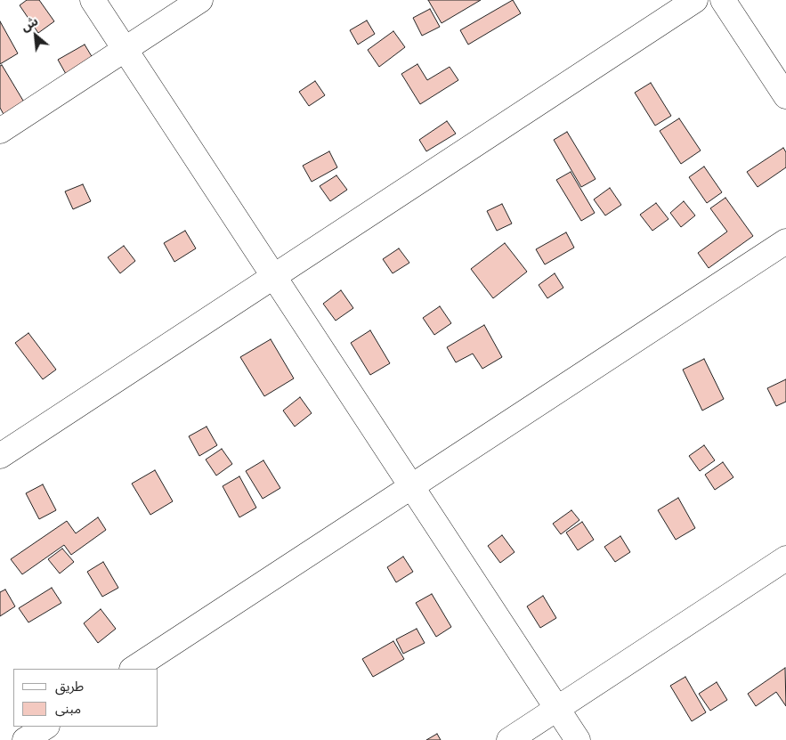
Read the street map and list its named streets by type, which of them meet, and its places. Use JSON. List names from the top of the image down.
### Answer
{
  "legend": ["طريق", "مبنى"],
  "north": "top left"
}
